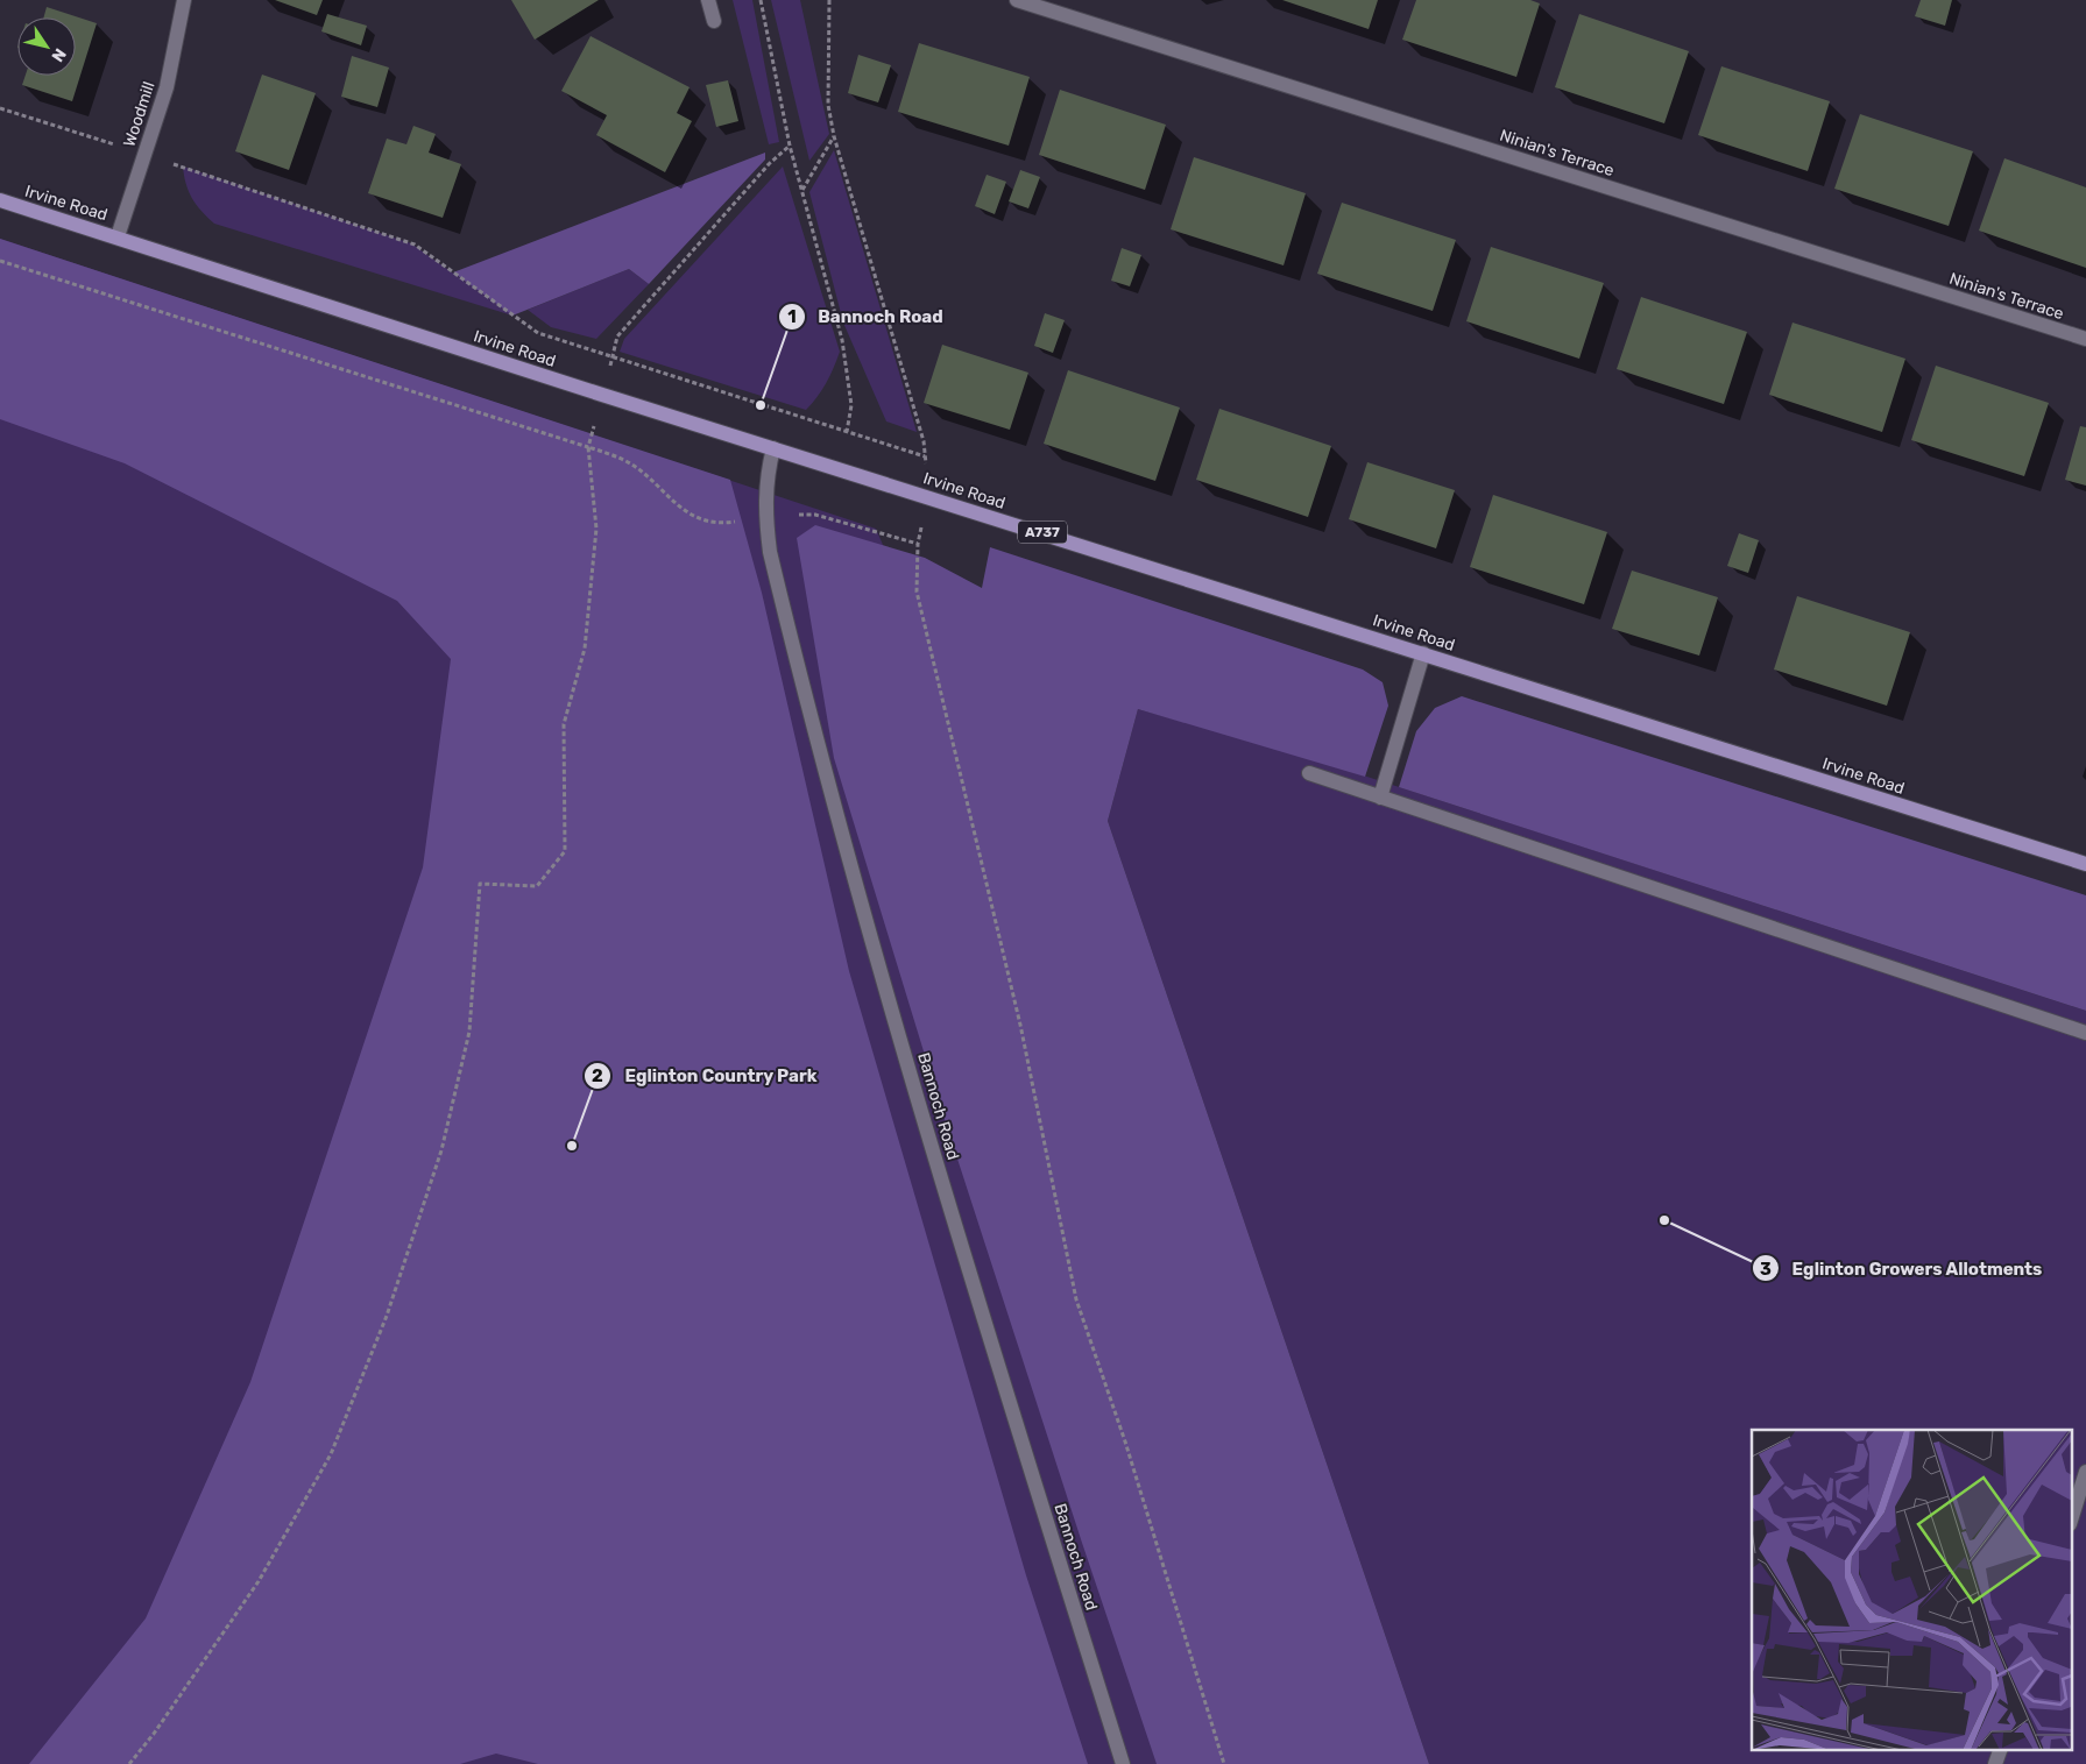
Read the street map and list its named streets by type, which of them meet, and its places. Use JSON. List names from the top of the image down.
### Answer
{
  "streets": {
    "main road": ["Irvine Road", "A737"],
    "street": ["Woodmill", "Ninian's Terrace", "Bannoch Road"]
  },
  "crossings": [
    ["Woodmill", "Irvine Road"],
    ["Irvine Road", "Bannoch Road"]
  ],
  "places": ["Bannoch Road", "Eglinton Country Park", "Eglinton Growers Allotments"],
  "north": "bottom right"
}
